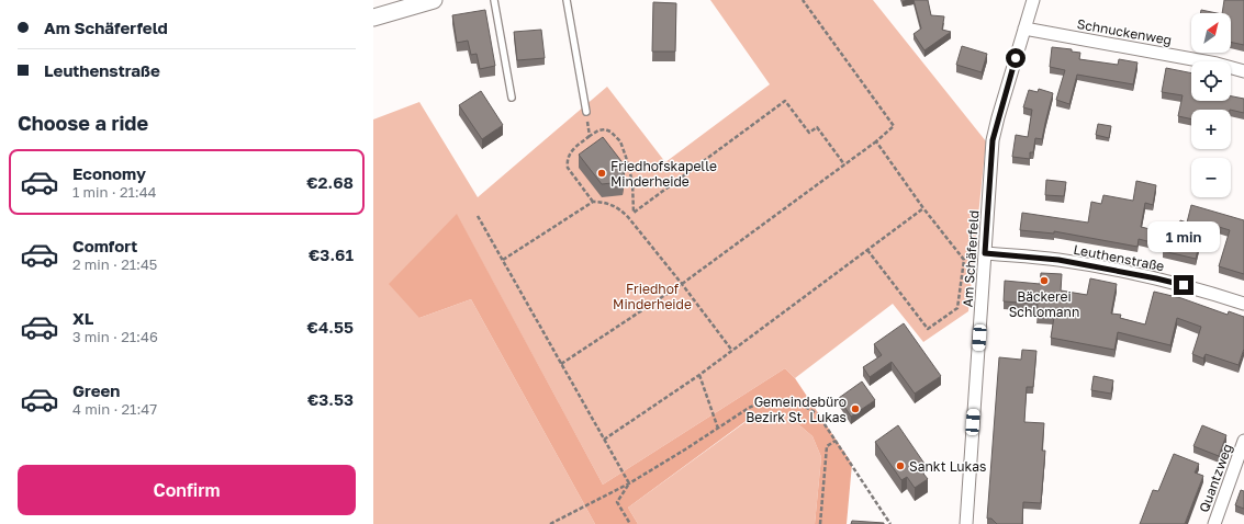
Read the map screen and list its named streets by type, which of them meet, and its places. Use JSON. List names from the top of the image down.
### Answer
{
  "streets": {
    "street": [
      "Schnuckenweg",
      "Leuthenstraße",
      "Am Schäferfeld",
      "Quantzweg"
    ]
  },
  "crossings": [
    ["Schnuckenweg", "Am Schäferfeld"],
    ["Leuthenstraße", "Am Schäferfeld"]
  ],
  "parks": ["Friedhof Minderheide"],
  "places": [
    "Friedhofskapelle Minderheide",
    "Bäckerei Schlomann",
    "Gemeindebüro Bezirk St. Lukas",
    "Sankt Lukas"
  ],
  "north": "top right",
  "page": {
    "banner": ["Am Schäferfeld", "Leuthenstraße"],
    "map_buttons": ["+", "−"],
    "heading": "Choose a ride",
    "list": [
      {
        "name": "Economy",
        "note": "1 min · 21:44",
        "value": "€2.68"
      },
      {
        "name": "Comfort",
        "note": "2 min · 21:45",
        "value": "€3.61"
      },
      {
        "name": "XL",
        "note": "3 min · 21:46",
        "value": "€4.55"
      },
      {
        "name": "Green",
        "note": "4 min · 21:47",
        "value": "€3.53"
      }
    ],
    "bubble": "1 min",
    "buttons": "Confirm"
  }
}
